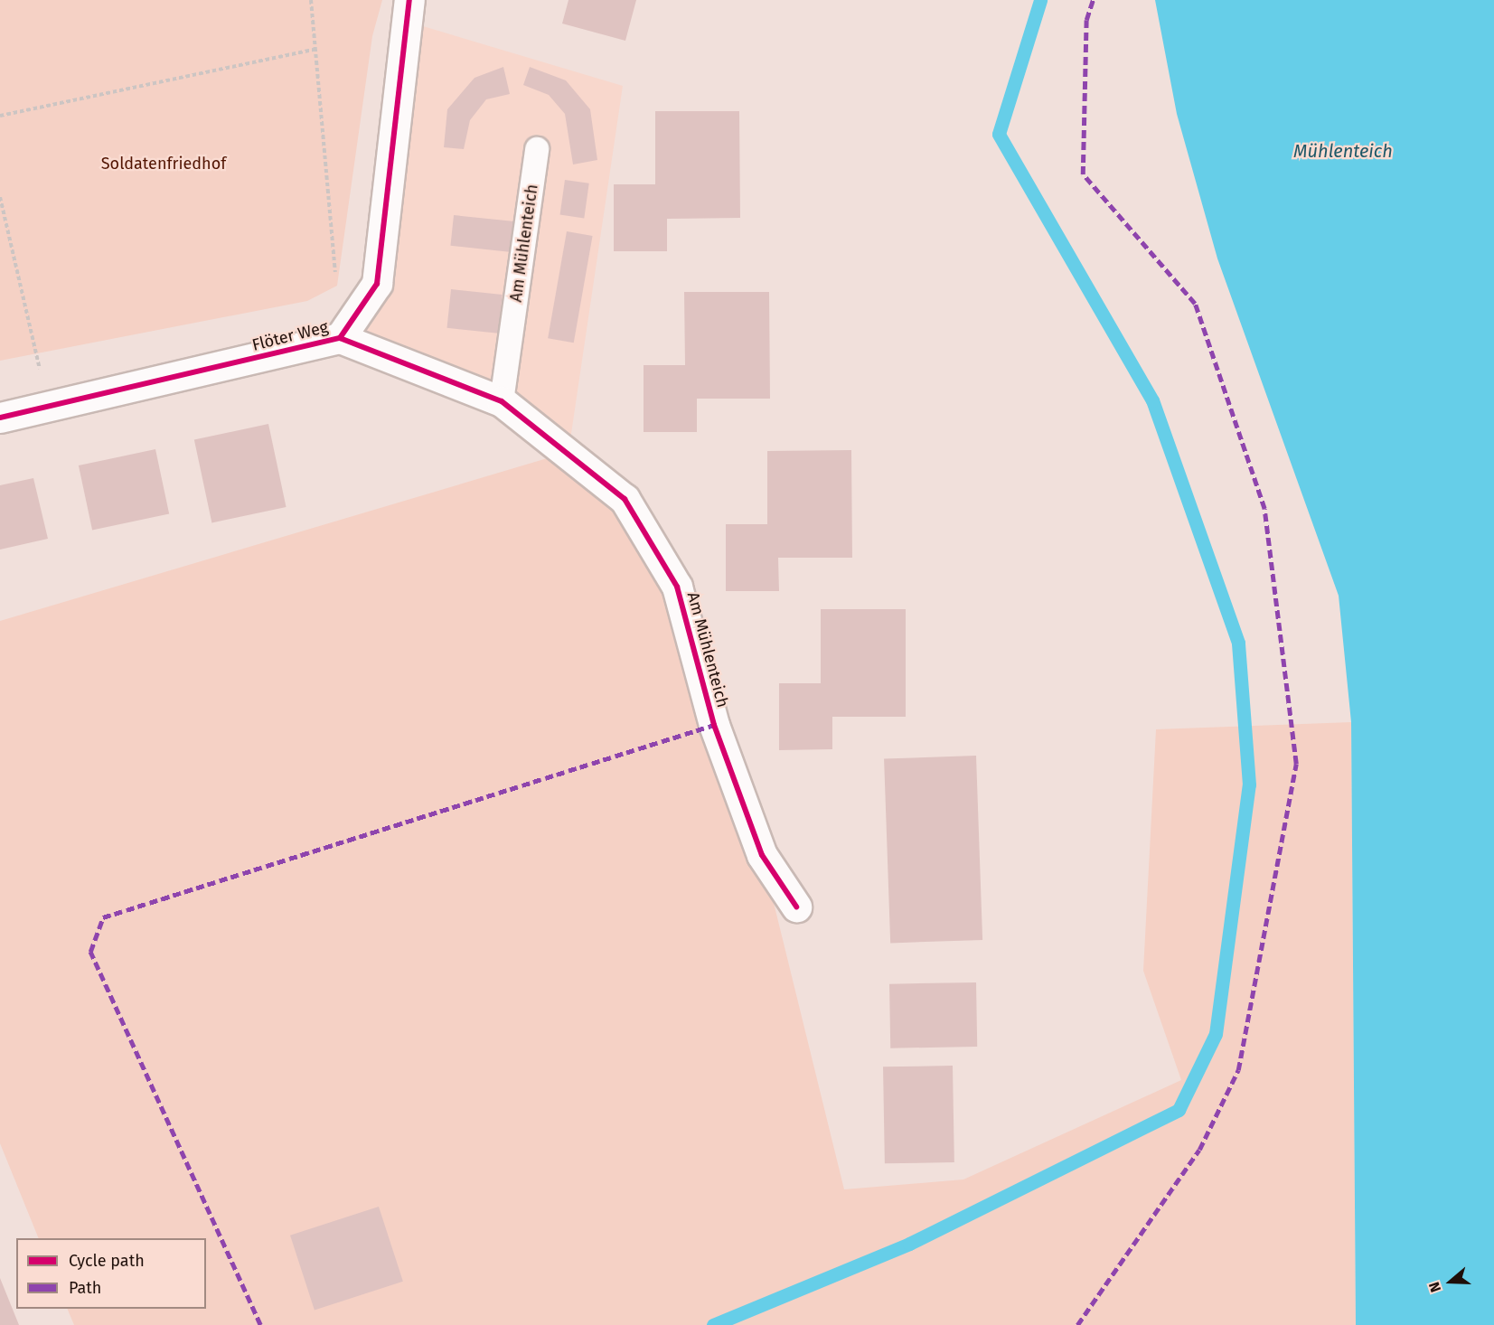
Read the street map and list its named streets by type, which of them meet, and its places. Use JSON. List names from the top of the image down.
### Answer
{
  "streets": {
    "street": ["Am Mühlenteich", "Flöter Weg"]
  },
  "crossings": [
    ["Am Mühlenteich", "Flöter Weg"]
  ],
  "water": ["Mühlenteich"],
  "parks": ["Soldatenfriedhof"],
  "legend": ["Cycle path", "Path"],
  "north": "left"
}
